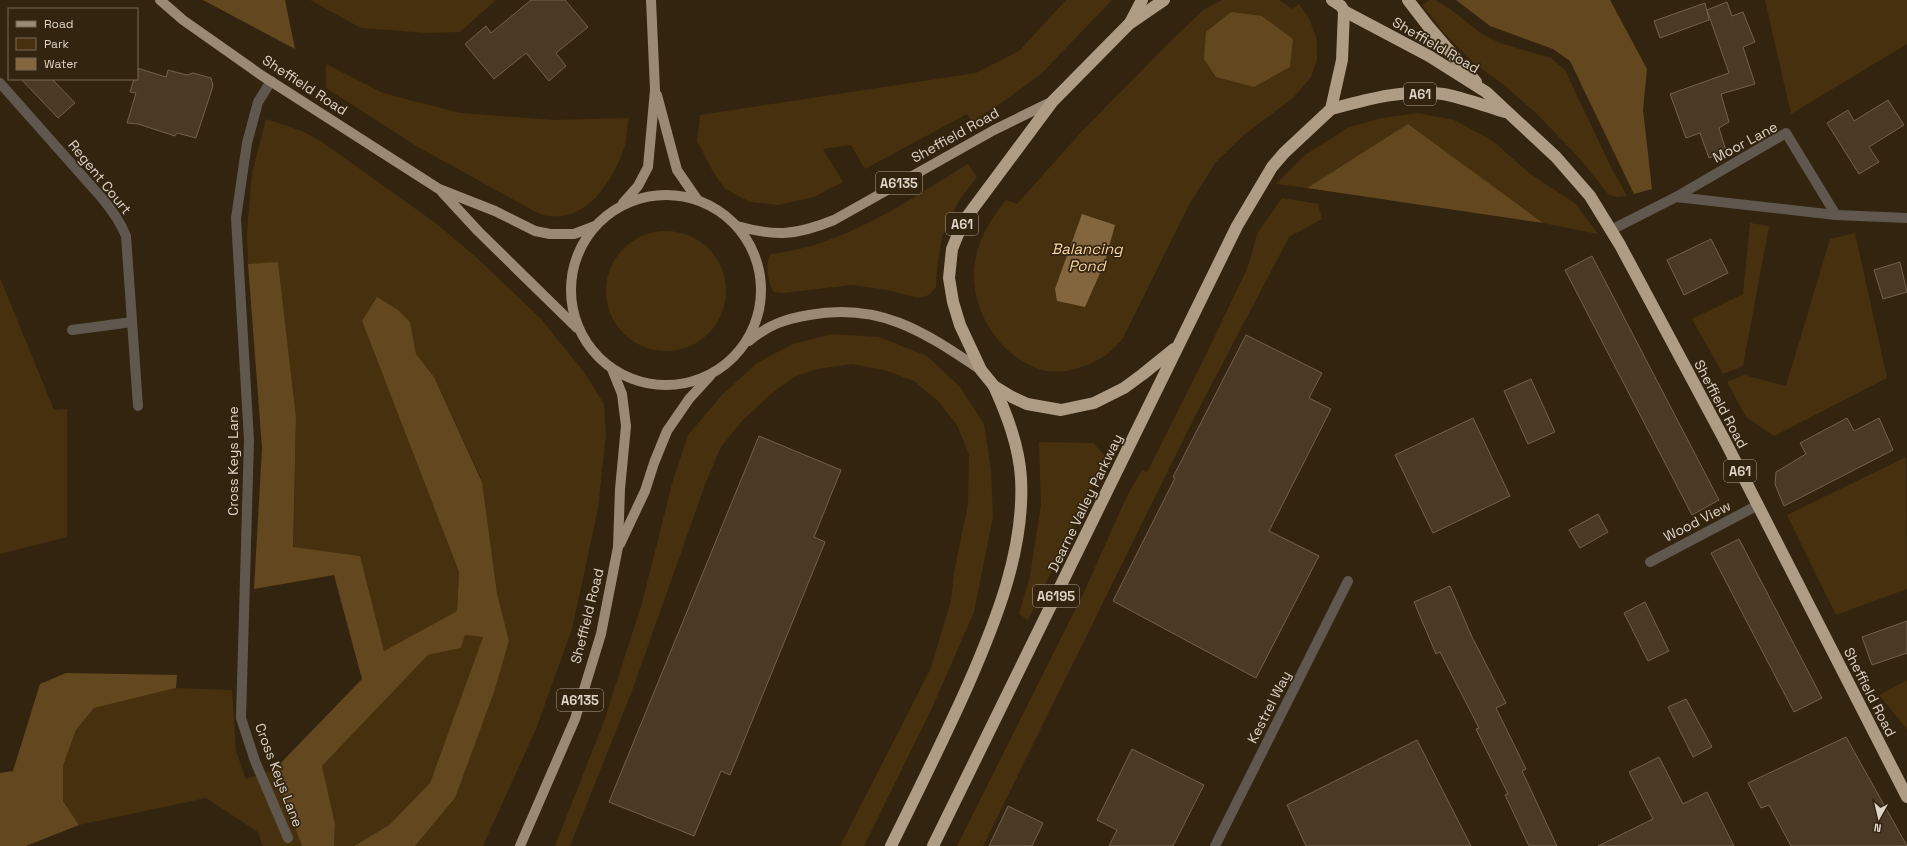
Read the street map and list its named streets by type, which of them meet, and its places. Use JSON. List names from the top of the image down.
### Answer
{
  "streets": {
    "highway": [
      "Sheffield Road",
      "A61",
      "Dearne Valley Parkway",
      "A6195"
    ],
    "main road": ["A6135"],
    "street": [
      "Moor Lane",
      "Regent Court",
      "Cross Keys Lane",
      "Wood View",
      "Kestrel Way"
    ]
  },
  "crossings": [
    ["Sheffield Road", "A61"],
    ["Sheffield Road", "Moor Lane"],
    ["Sheffield Road", "Cross Keys Lane"],
    ["Sheffield Road", "Wood View"],
    ["A61", "Dearne Valley Parkway"]
  ],
  "water": ["Balancing Pond"],
  "legend": ["Road", "Park", "Water"],
  "north": "bottom"
}
